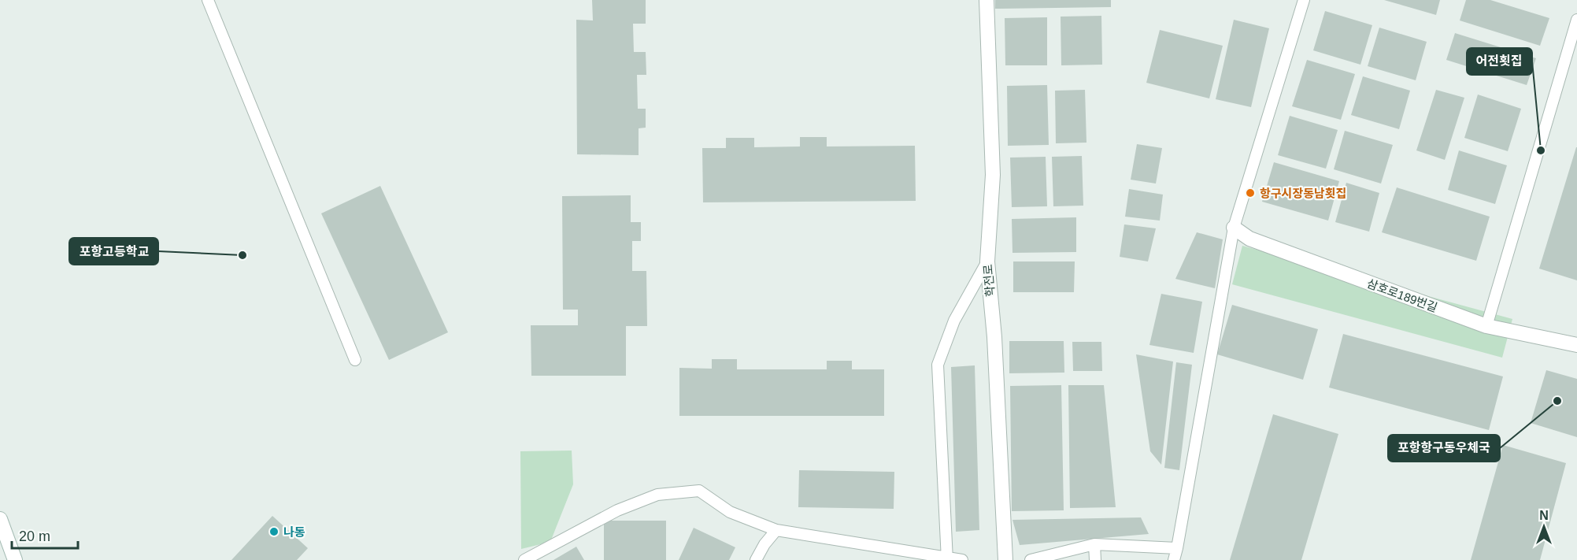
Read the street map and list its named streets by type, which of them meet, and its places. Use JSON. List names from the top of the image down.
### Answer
{
  "streets": {
    "street": ["학전로", "삼호로189번길"]
  },
  "places": [
    "어전횟집",
    "항구시장동남횟집",
    "포항고등학교",
    "포항항구동우체국",
    "나동"
  ],
  "scale_bar": "20 m",
  "north": "top"
}
